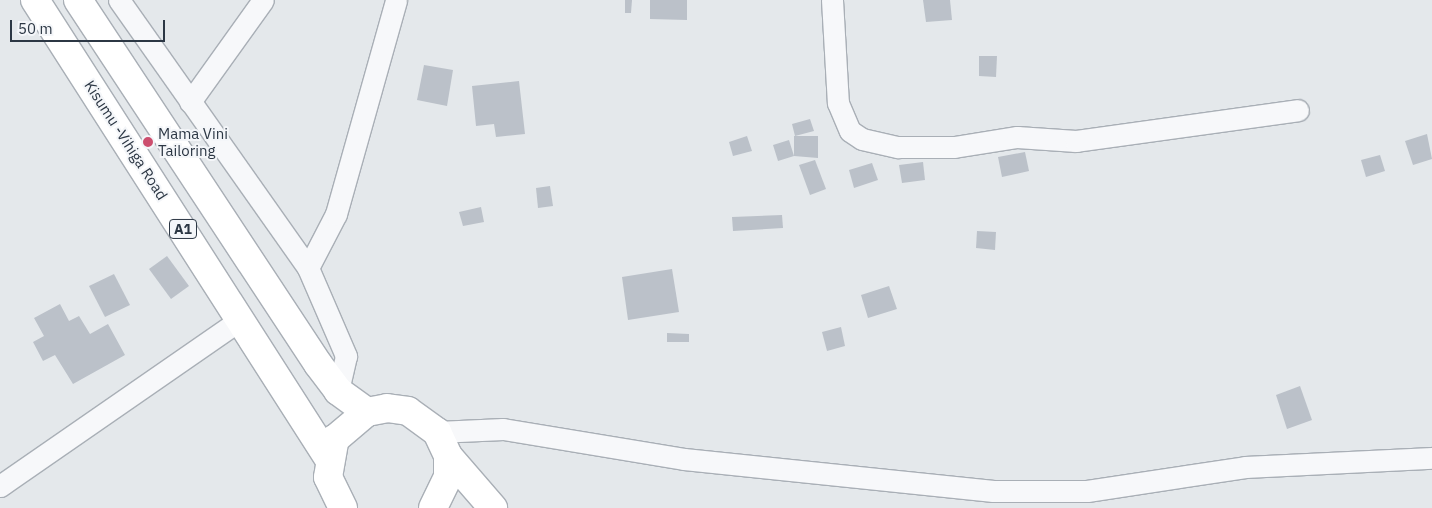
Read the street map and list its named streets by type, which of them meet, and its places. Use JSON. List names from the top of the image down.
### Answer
{
  "streets": {
    "highway": ["Kisumu -Vihiga Road", "A1"]
  },
  "crossings": [
    ["Kisumu -Vihiga Road", "A1"]
  ],
  "places": ["Mama Vini Tailoring"],
  "scale_bar": "50 m"
}
